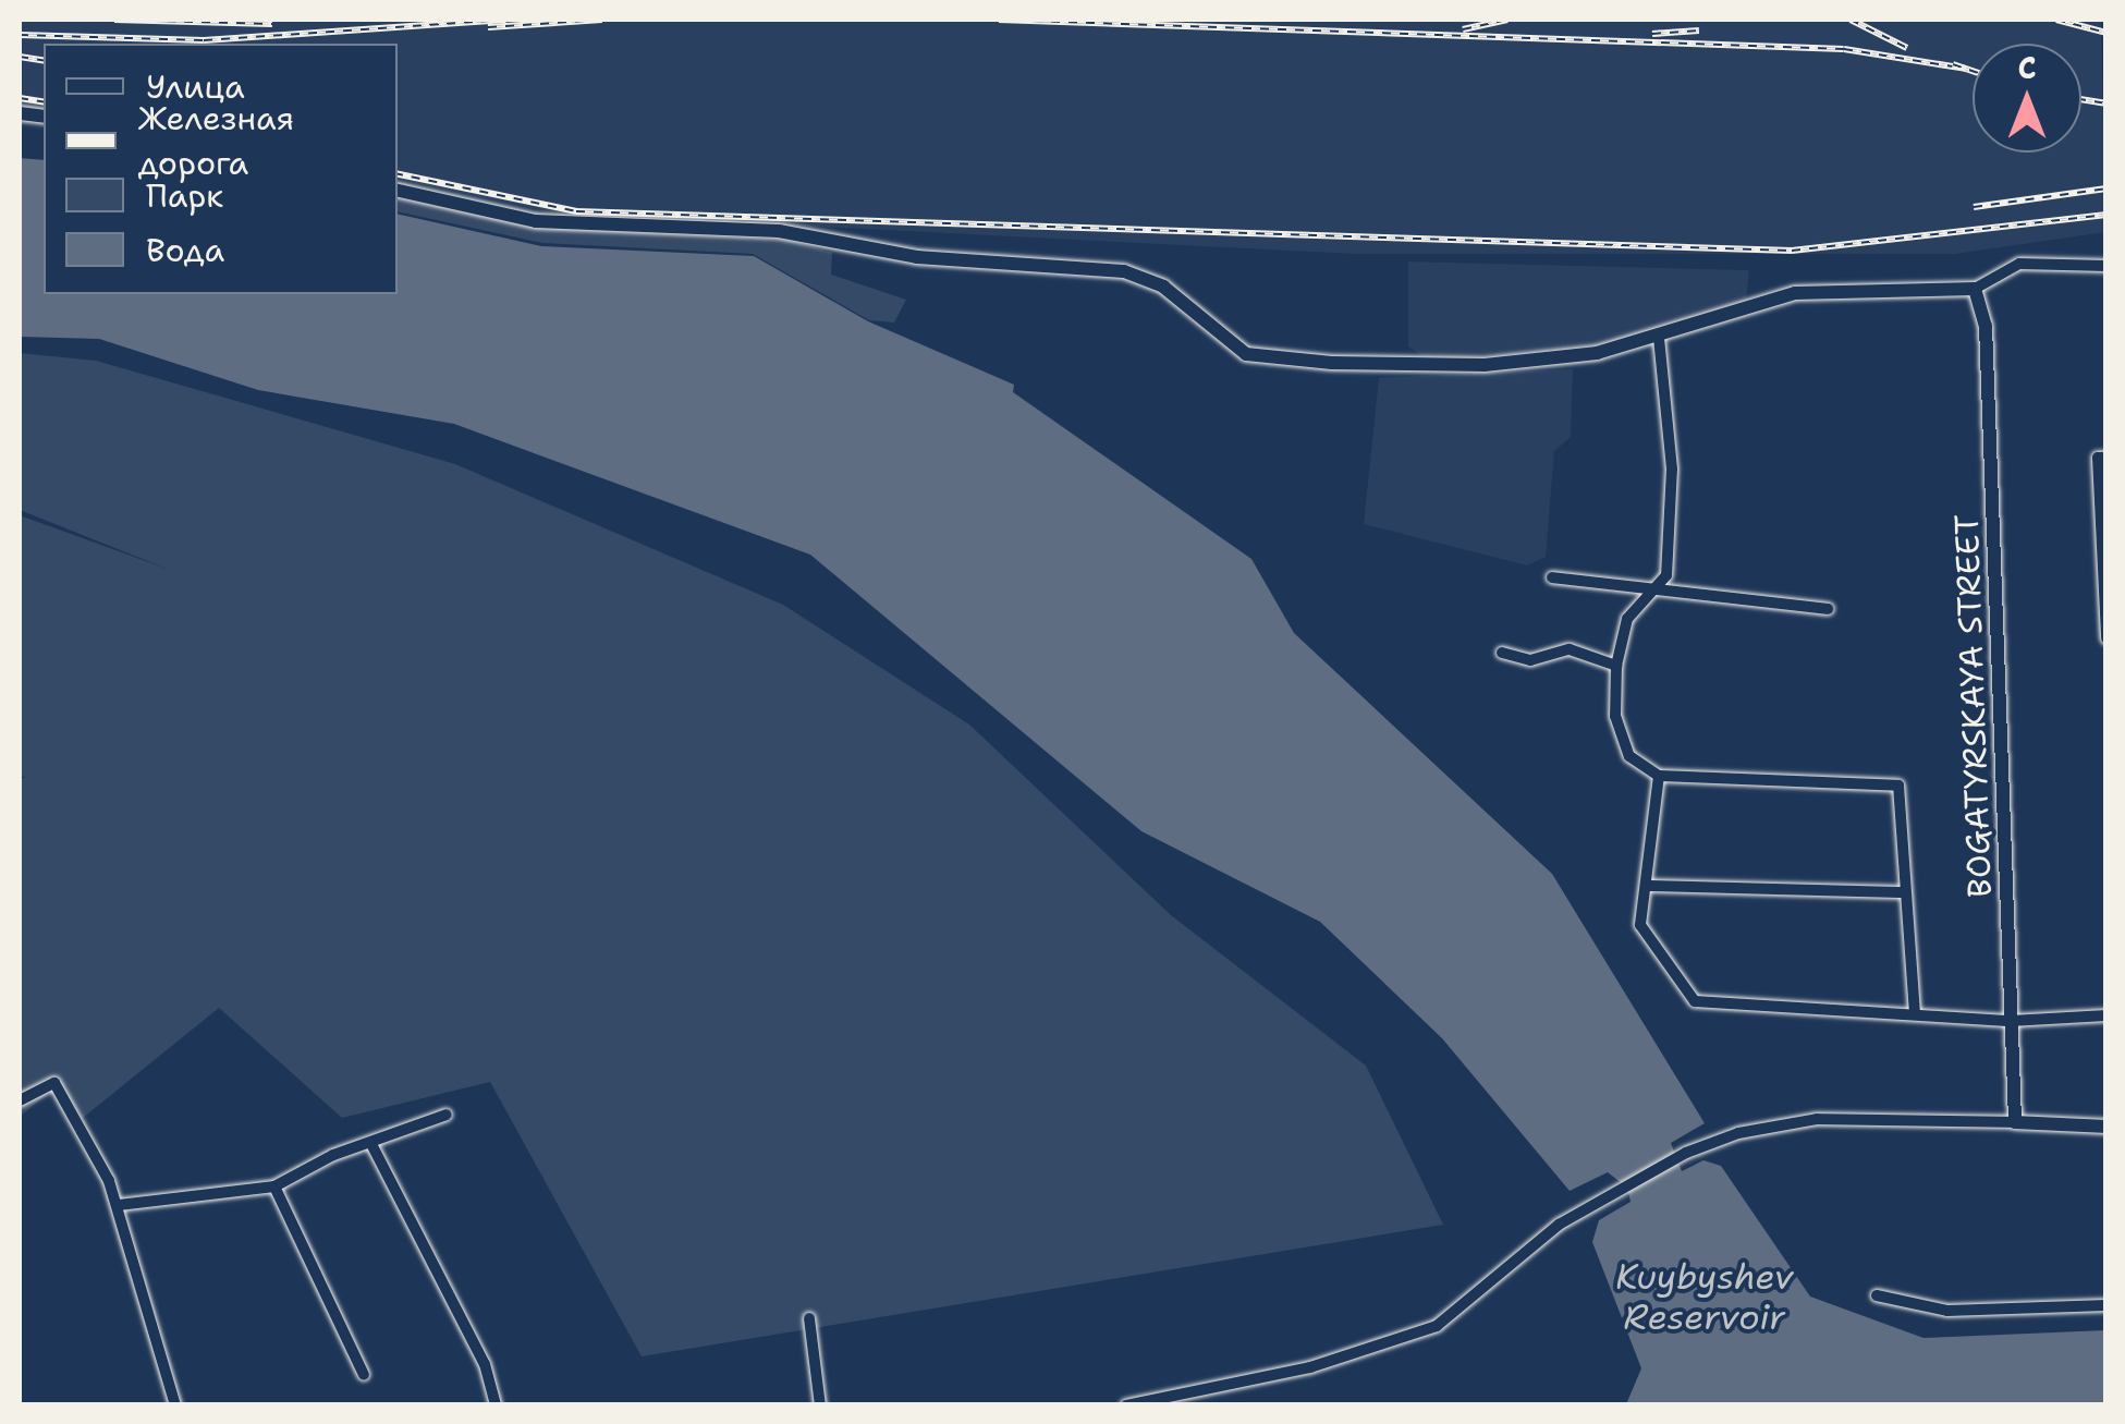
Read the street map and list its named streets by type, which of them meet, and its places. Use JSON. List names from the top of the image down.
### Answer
{
  "streets": {
    "main road": ["BOGATYRSKAYA STREET"]
  },
  "water": ["Kuybyshev Reservoir"],
  "legend": [
    "Улица",
    "Железная дорога",
    "Парк",
    "Вода"
  ],
  "north": "top"
}
